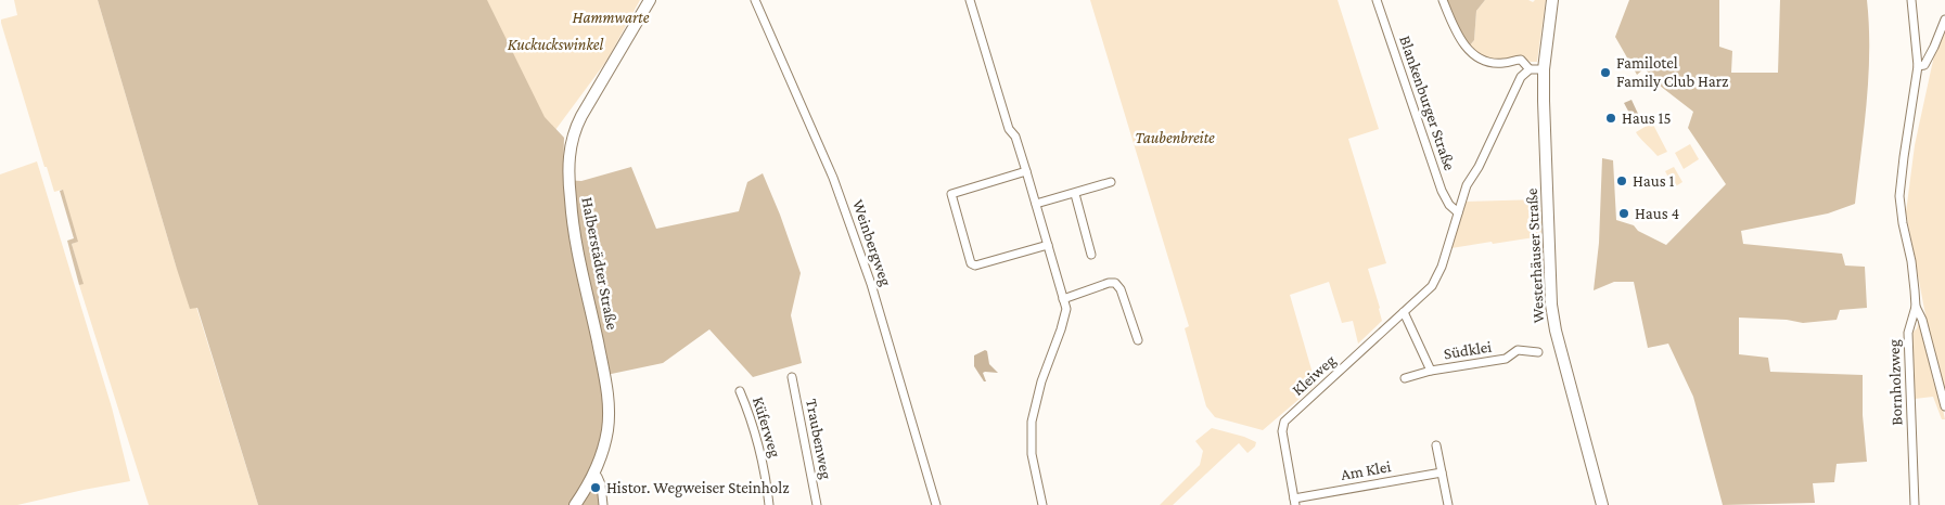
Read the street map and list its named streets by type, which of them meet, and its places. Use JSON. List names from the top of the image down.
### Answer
{
  "streets": {
    "main road": ["Westerhäuser Straße", "Halberstädter Straße"],
    "street": [
      "Blankenburger Straße",
      "Weinbergweg",
      "Südklei",
      "Kleiweg",
      "Bornholzweg",
      "Küferweg",
      "Traubenweg",
      "Am Klei"
    ]
  },
  "crossings": [
    ["Blankenburger Straße", "Kleiweg"],
    ["Südklei", "Kleiweg"],
    ["Kleiweg", "Am Klei"]
  ],
  "parks": ["Hammwarte", "Kuckuckswinkel", "Taubenbreite"],
  "places": [
    "Familotel Family Club Harz",
    "Haus 15",
    "Haus 1",
    "Haus 4",
    "Histor. Wegweiser Steinholz"
  ]
}
